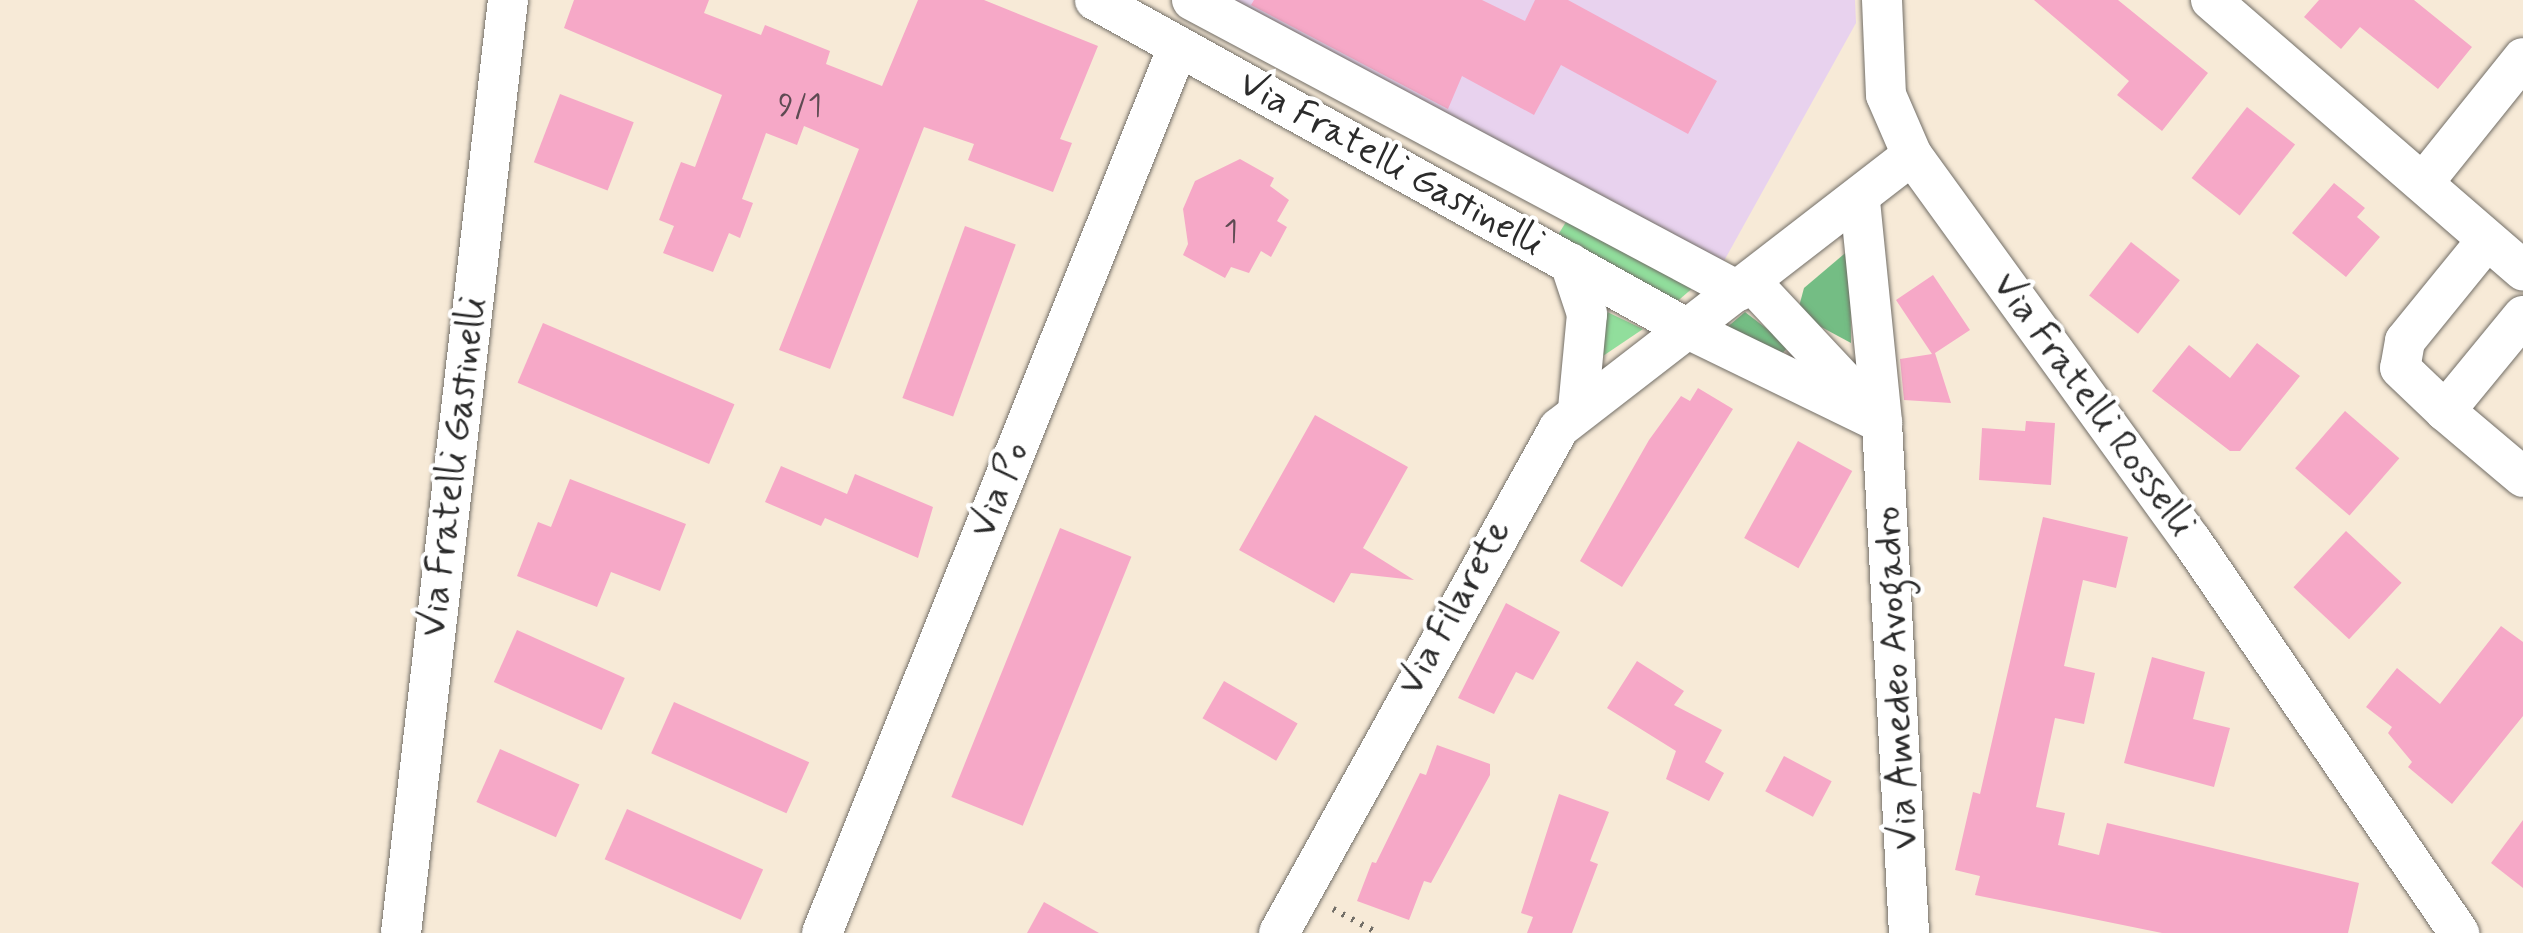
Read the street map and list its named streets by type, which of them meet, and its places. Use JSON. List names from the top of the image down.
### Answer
{
  "streets": {
    "street": [
      "Via Fratelli Gastinelli",
      "Via Fratelli Rosselli",
      "Via Po",
      "Via Filarete",
      "Via Amedeo Avogadro"
    ]
  },
  "crossings": [
    ["Via Fratelli Gastinelli", "Via Po"],
    ["Via Fratelli Gastinelli", "Via Filarete"],
    ["Via Fratelli Gastinelli", "Via Amedeo Avogadro"]
  ],
  "house_numbers": ["9/1", "1"]
}
